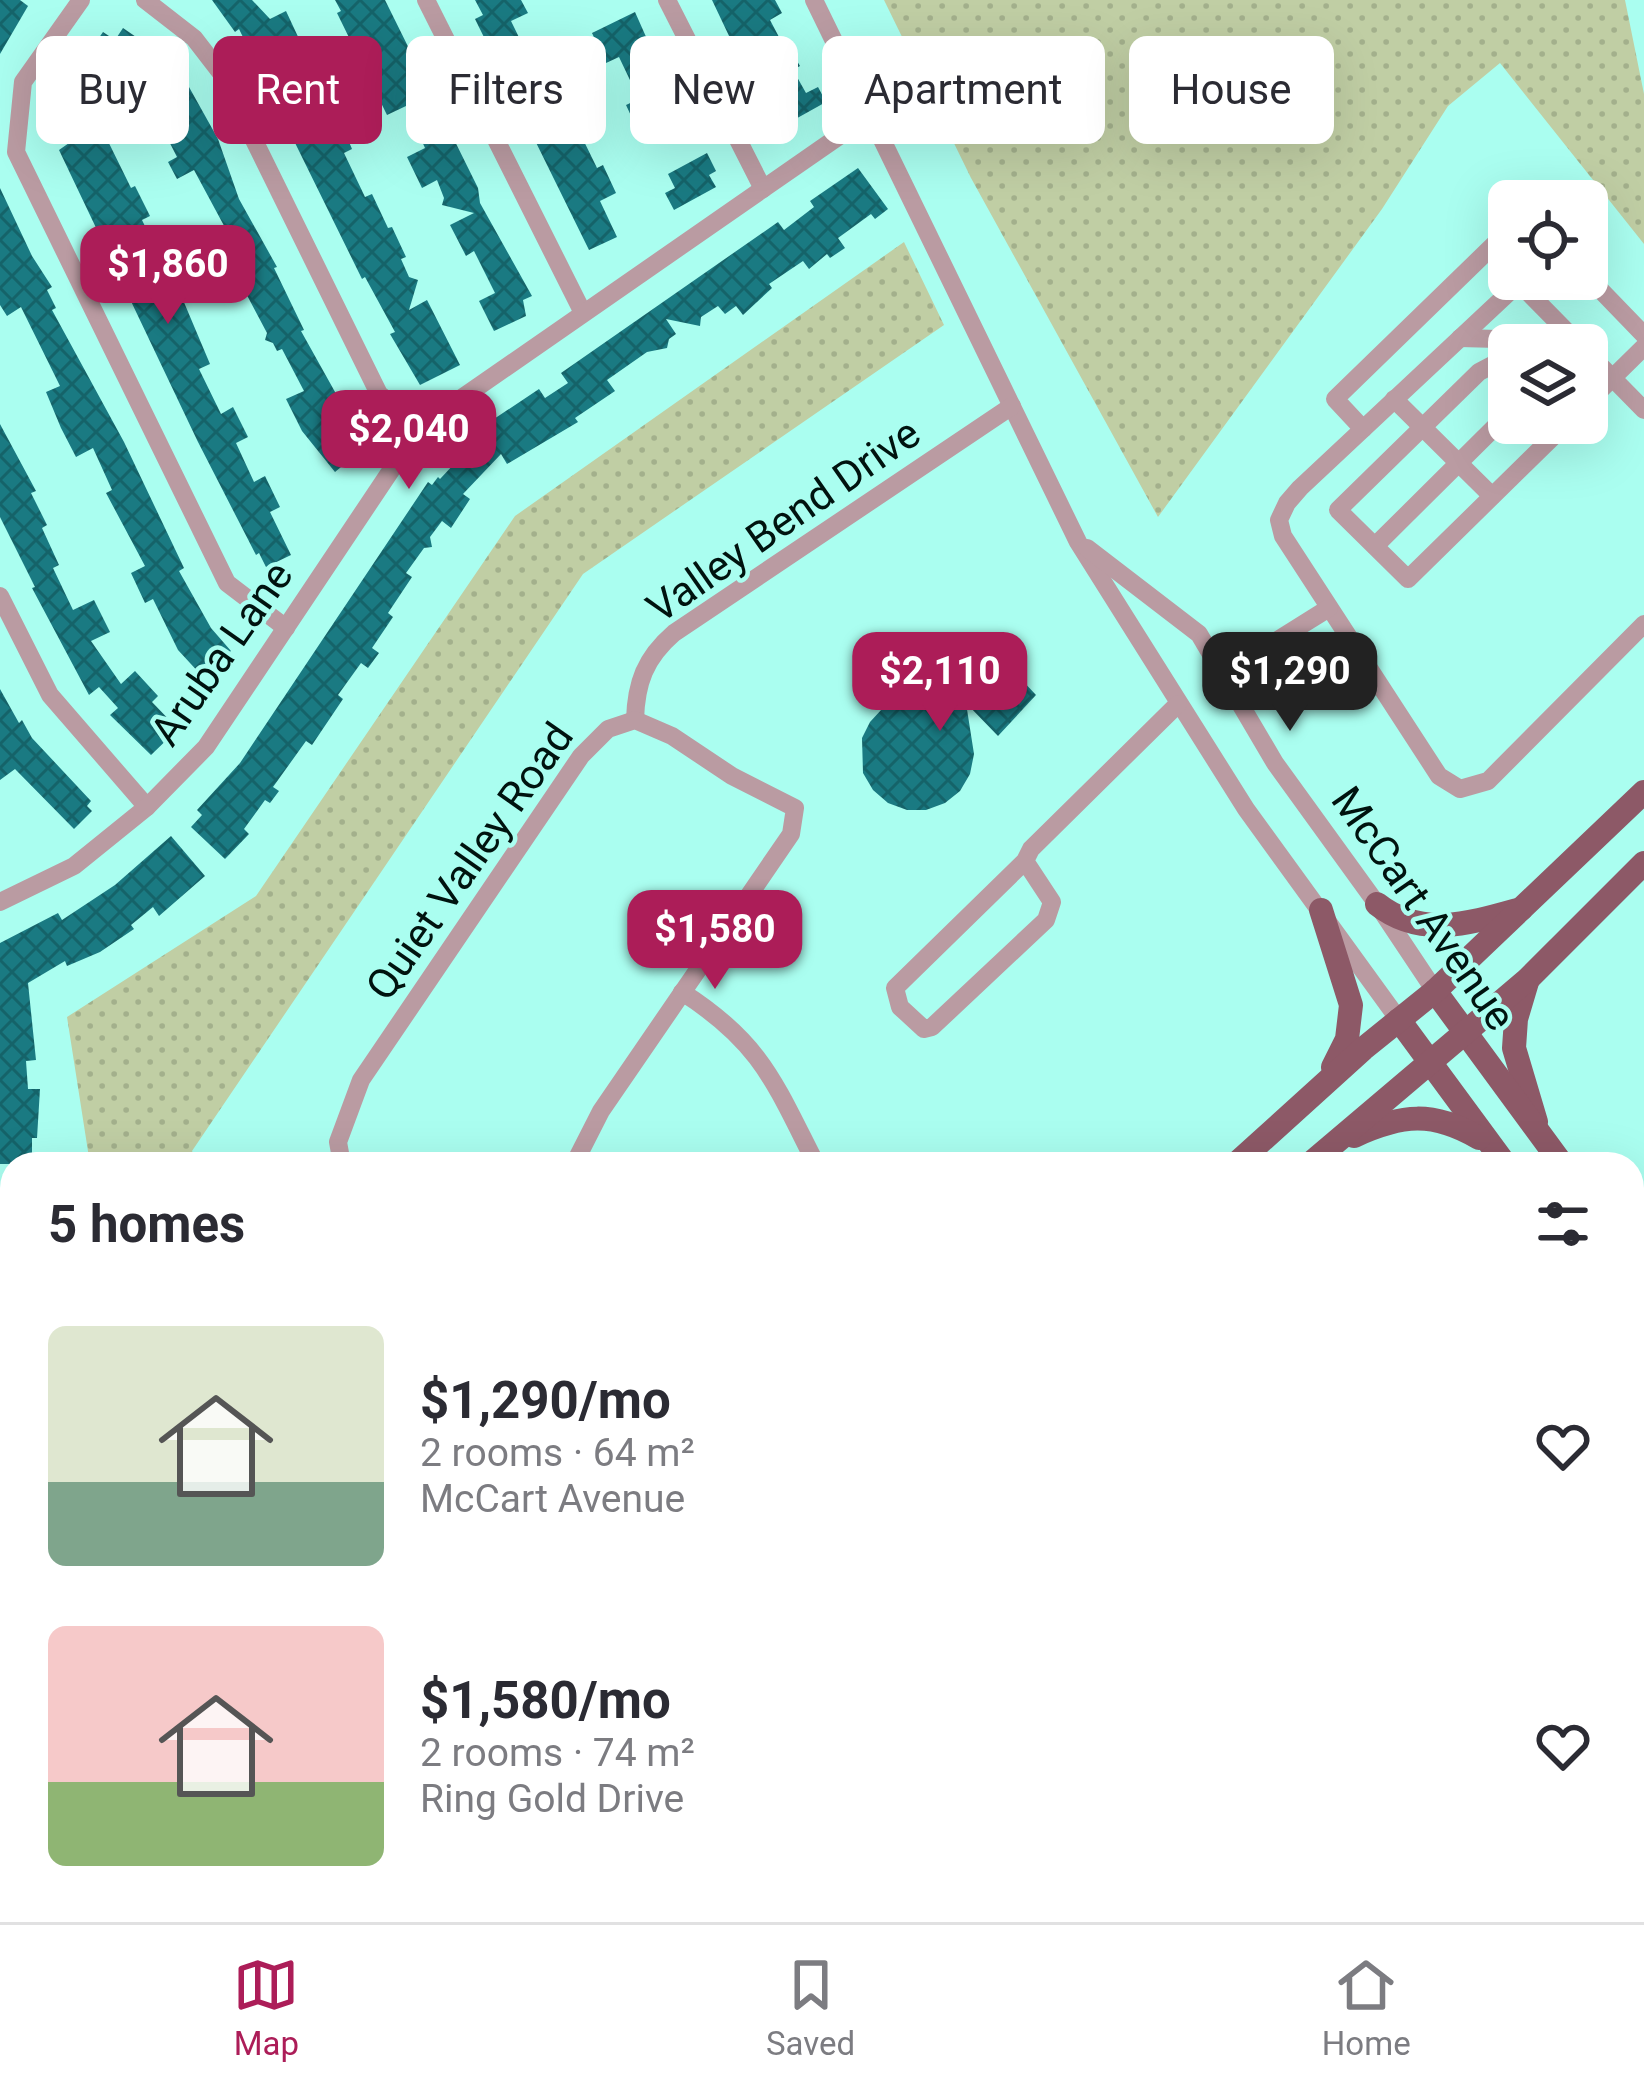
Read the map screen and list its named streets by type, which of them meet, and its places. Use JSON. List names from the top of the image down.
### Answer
{
  "streets": {
    "main road": ["McCart Avenue"],
    "street": ["Valley Bend Drive", "Aruba Lane", "Quiet Valley Road"]
  },
  "crossings": [
    ["Valley Bend Drive", "Quiet Valley Road"],
    ["Valley Bend Drive", "McCart Avenue"]
  ],
  "page": {
    "chip": [
      "Buy",
      "Rent",
      "Filters",
      "New",
      "Apartment",
      "House"
    ],
    "price": [
      "$1,860",
      "$2,040",
      "$2,110",
      "$1,290",
      "$1,580"
    ],
    "heading": "5 homes",
    "list": [
      {
        "name": "$1,290/mo",
        "note": "2 rooms · 64 m² · McCart Avenue"
      },
      {
        "name": "$1,580/mo",
        "note": "2 rooms · 74 m² · Ring Gold Drive"
      }
    ],
    "tabs": ["Map", "Saved", "Home"]
  }
}
